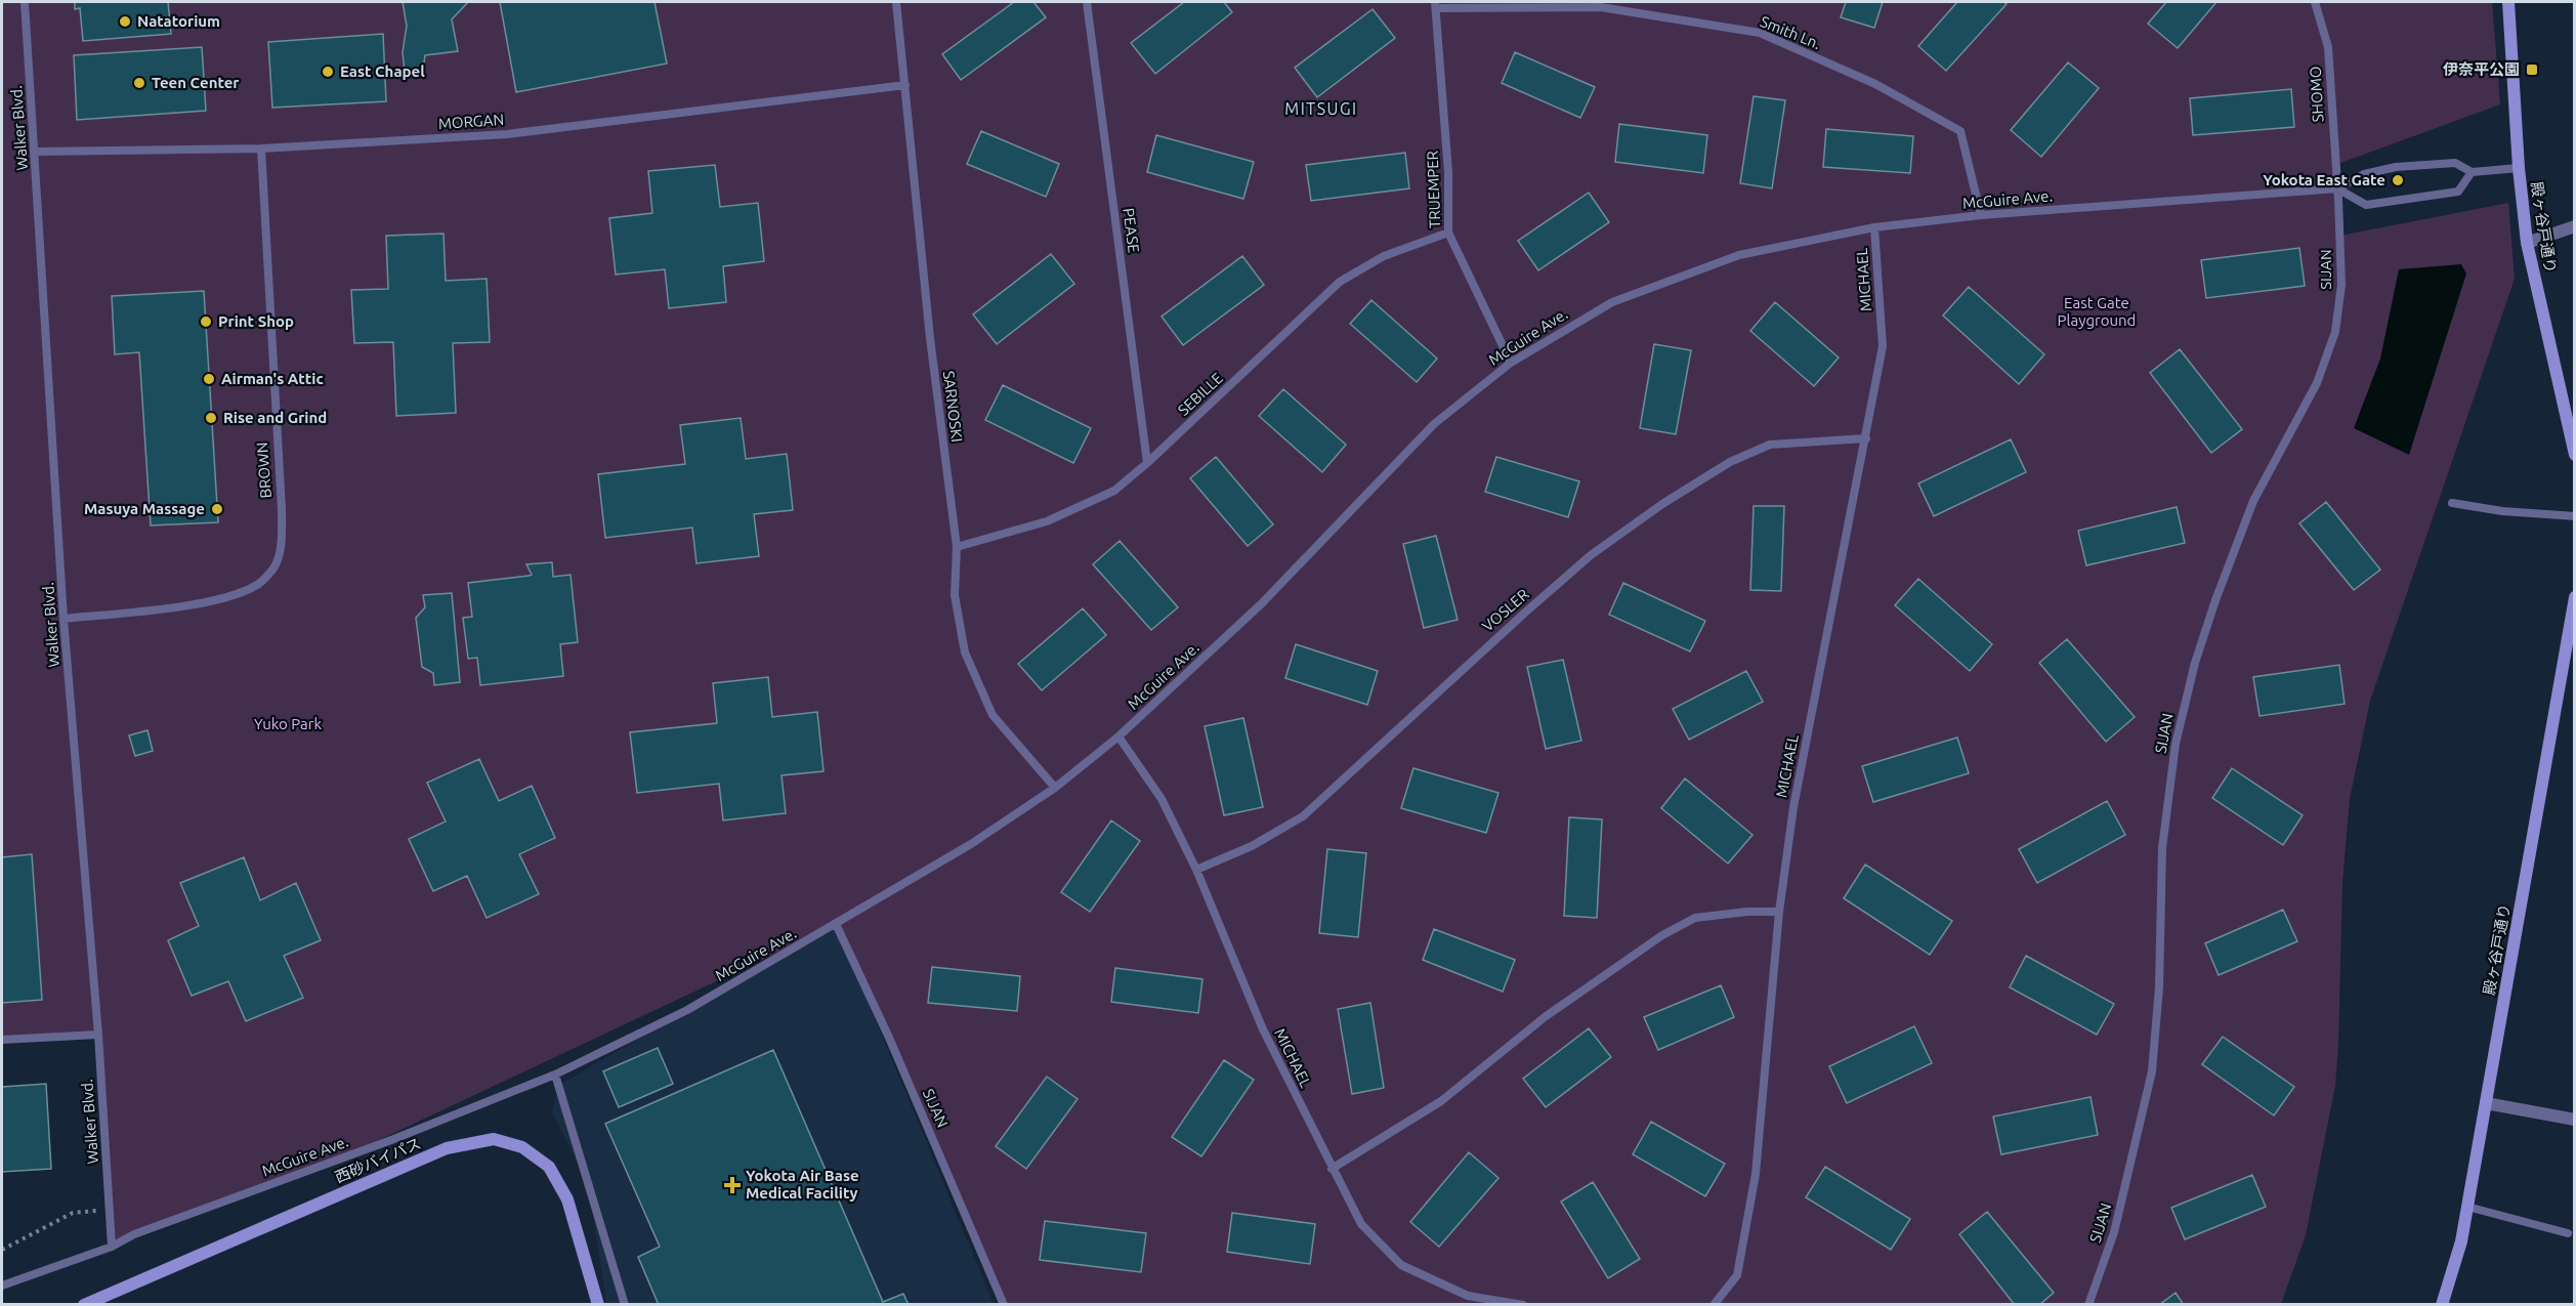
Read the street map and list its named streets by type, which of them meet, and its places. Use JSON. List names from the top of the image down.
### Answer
{
  "streets": {
    "street": ["殿ヶ谷戸通り", "西砂バイパス"],
    "lane": [
      "Smith Ln.",
      "SHOMO",
      "MORGAN",
      "Walker Blvd.",
      "TRUEMPER",
      "McGuire Ave.",
      "PEASE",
      "SIJAN",
      "MICHAEL",
      "SEBILLE",
      "SARNOSKI",
      "BROWN",
      "VOSLER"
    ]
  },
  "crossings": [
    ["Smith Ln.", "TRUEMPER"],
    ["Smith Ln.", "McGuire Ave."],
    ["SHOMO", "McGuire Ave."],
    ["SHOMO", "SIJAN"],
    ["MORGAN", "Walker Blvd."],
    ["MORGAN", "SARNOSKI"],
    ["MORGAN", "BROWN"],
    ["Walker Blvd.", "McGuire Ave."],
    ["Walker Blvd.", "BROWN"],
    ["TRUEMPER", "McGuire Ave."],
    ["TRUEMPER", "SEBILLE"],
    ["McGuire Ave.", "殿ヶ谷戸通り"],
    ["McGuire Ave.", "SIJAN"],
    ["McGuire Ave.", "MICHAEL"],
    ["McGuire Ave.", "SARNOSKI"],
    ["PEASE", "SEBILLE"],
    ["MICHAEL", "VOSLER"],
    ["SEBILLE", "SARNOSKI"]
  ],
  "districts": ["MITSUGI"],
  "parks": ["East Gate Playground", "Yuko Park"],
  "places": {
    "other": [
      "Natatorium",
      "East Chapel",
      "Teen Center",
      "Yokota East Gate",
      "Print Shop",
      "Airman's Attic",
      "Rise and Grind",
      "Masuya Massage"
    ],
    "transit": ["伊奈平公園"],
    "health": ["Yokota Air Base Medical Facility"]
  }
}
